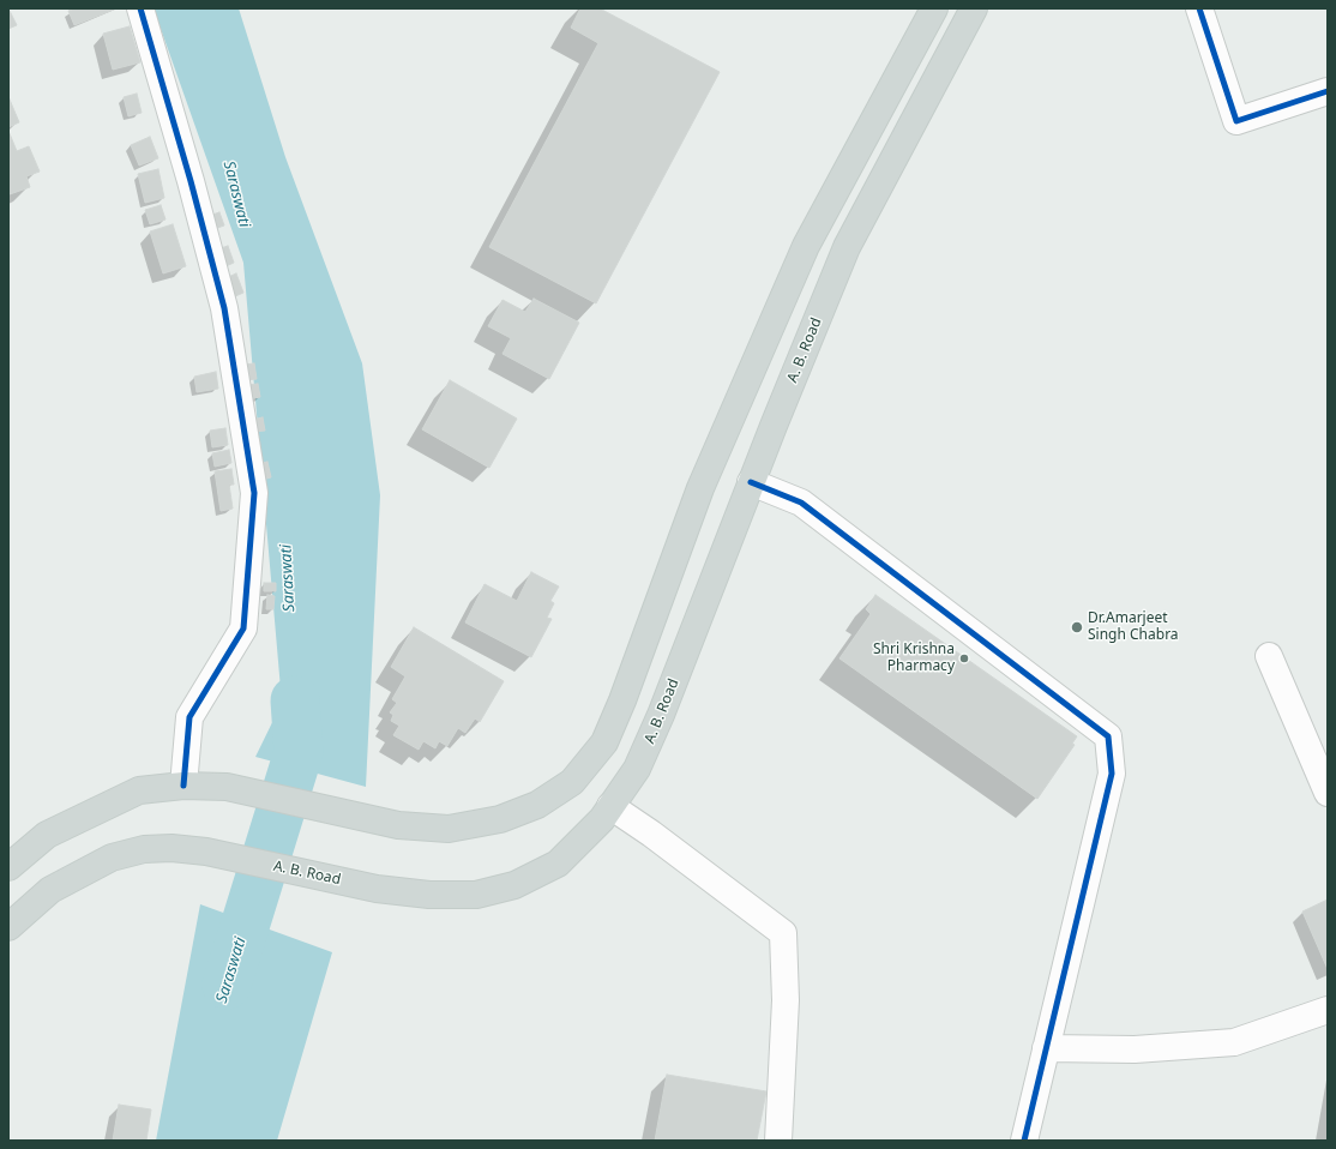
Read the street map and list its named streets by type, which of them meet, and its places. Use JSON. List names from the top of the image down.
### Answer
{
  "streets": {
    "main road": ["A. B. Road"]
  },
  "water": ["Saraswati"],
  "places": ["Dr.Amarjeet Singh Chabra", "Shri Krishna Pharmacy"]
}
